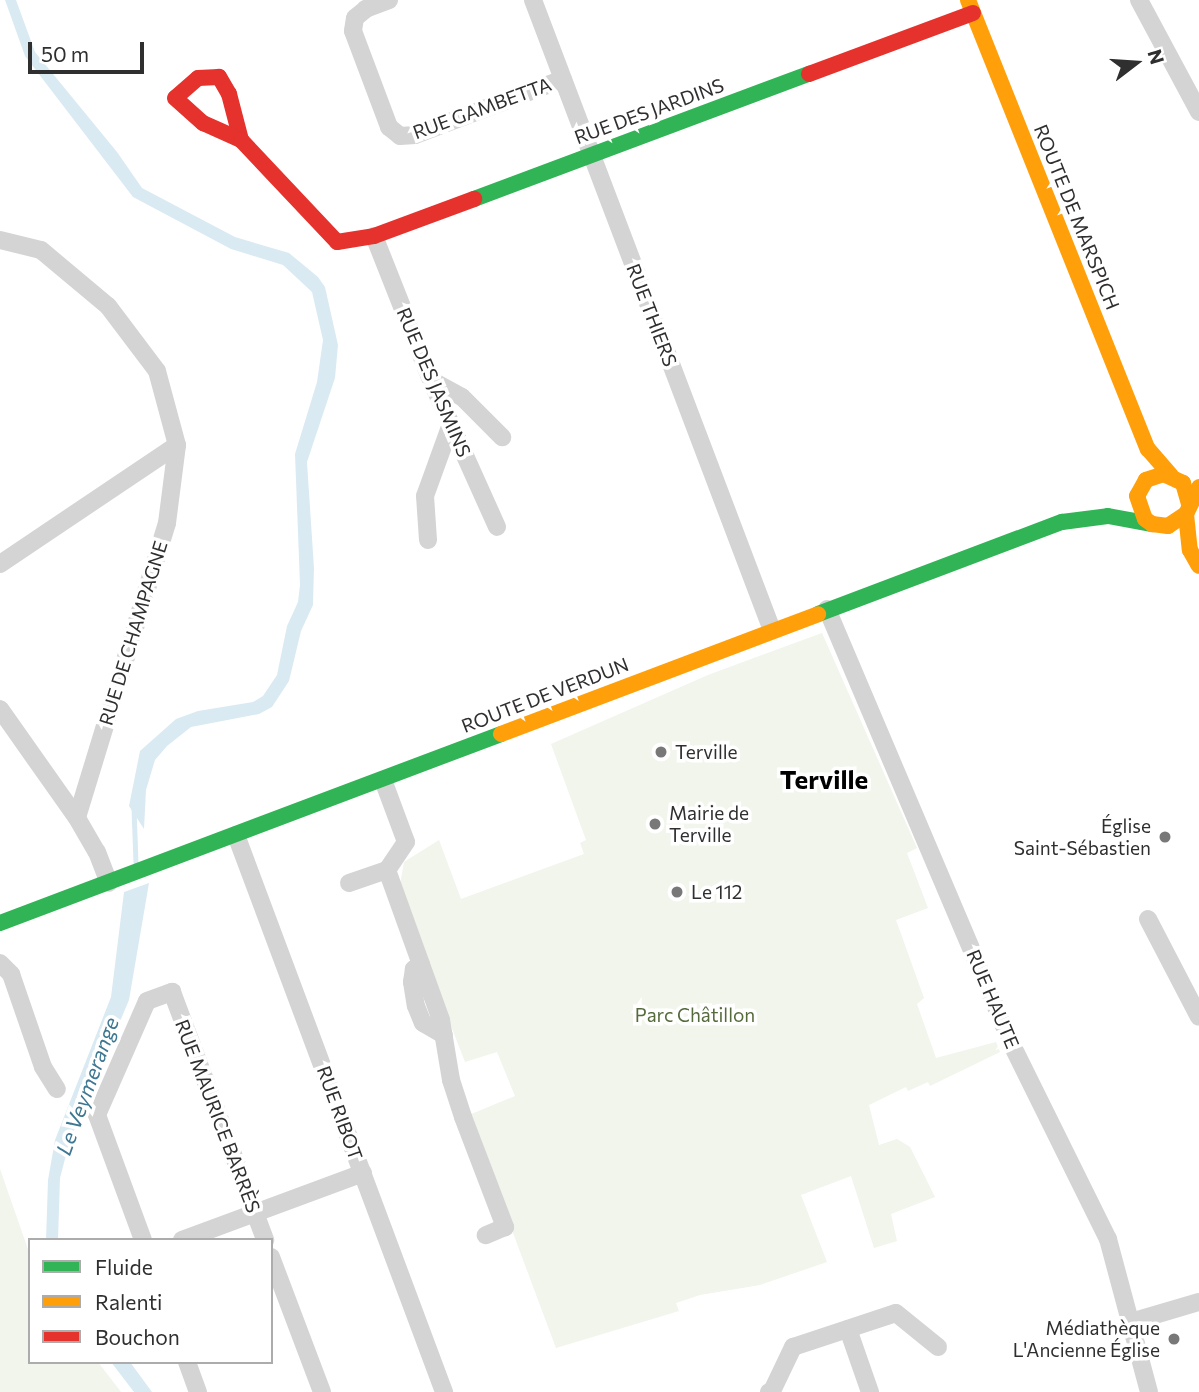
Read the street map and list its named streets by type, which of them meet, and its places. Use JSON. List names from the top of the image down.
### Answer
{
  "streets": {
    "main road": ["RUE DES JARDINS", "ROUTE DE MARSPICH", "ROUTE DE VERDUN"],
    "street": [
      "RUE GAMBETTA",
      "RUE THIERS",
      "RUE DES JASMINS",
      "RUE DE CHAMPAGNE",
      "RUE HAUTE",
      "RUE RIBOT",
      "RUE MAURICE BARRÈS"
    ]
  },
  "crossings": [
    ["RUE GAMBETTA", "RUE THIERS"],
    ["RUE DES JARDINS", "ROUTE DE MARSPICH"],
    ["RUE DES JARDINS", "RUE THIERS"],
    ["RUE DES JARDINS", "RUE DES JASMINS"],
    ["ROUTE DE MARSPICH", "ROUTE DE VERDUN"],
    ["RUE THIERS", "ROUTE DE VERDUN"],
    ["ROUTE DE VERDUN", "RUE HAUTE"],
    ["ROUTE DE VERDUN", "RUE RIBOT"]
  ],
  "districts": ["Terville"],
  "water": ["Le Veymerange"],
  "parks": ["Parc Châtillon"],
  "places": [
    "Terville",
    "Mairie de Terville",
    "Église Saint-Sébastien",
    "Le 112",
    "Médiathèque L'Ancienne Église"
  ],
  "legend": ["Fluide", "Ralenti", "Bouchon"],
  "scale_bar": "50 m",
  "north": "right"
}
